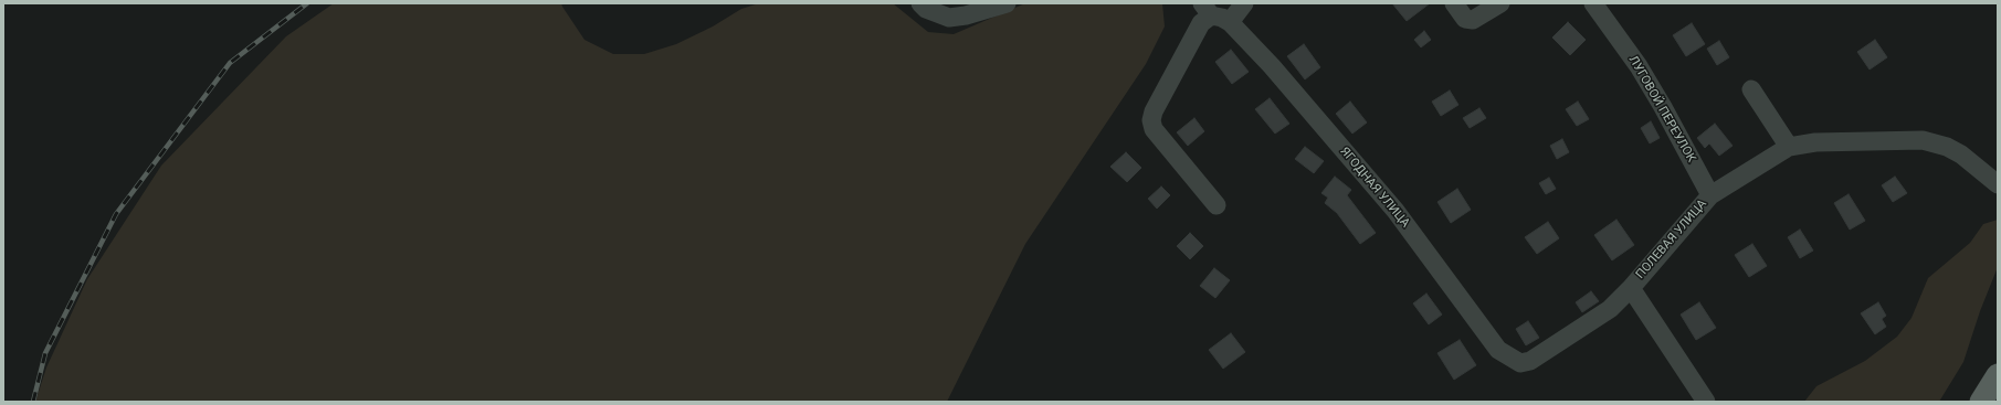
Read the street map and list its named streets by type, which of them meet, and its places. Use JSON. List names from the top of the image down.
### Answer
{
  "streets": {
    "street": ["ЛУГОВОЙ ПЕРЕУЛОК", "ЯГОДНАЯ УЛИЦА", "ПОЛЕВАЯ УЛИЦА"]
  },
  "crossings": [
    ["ЛУГОВОЙ ПЕРЕУЛОК", "ПОЛЕВАЯ УЛИЦА"],
    ["ЯГОДНАЯ УЛИЦА", "ПОЛЕВАЯ УЛИЦА"]
  ]
}
